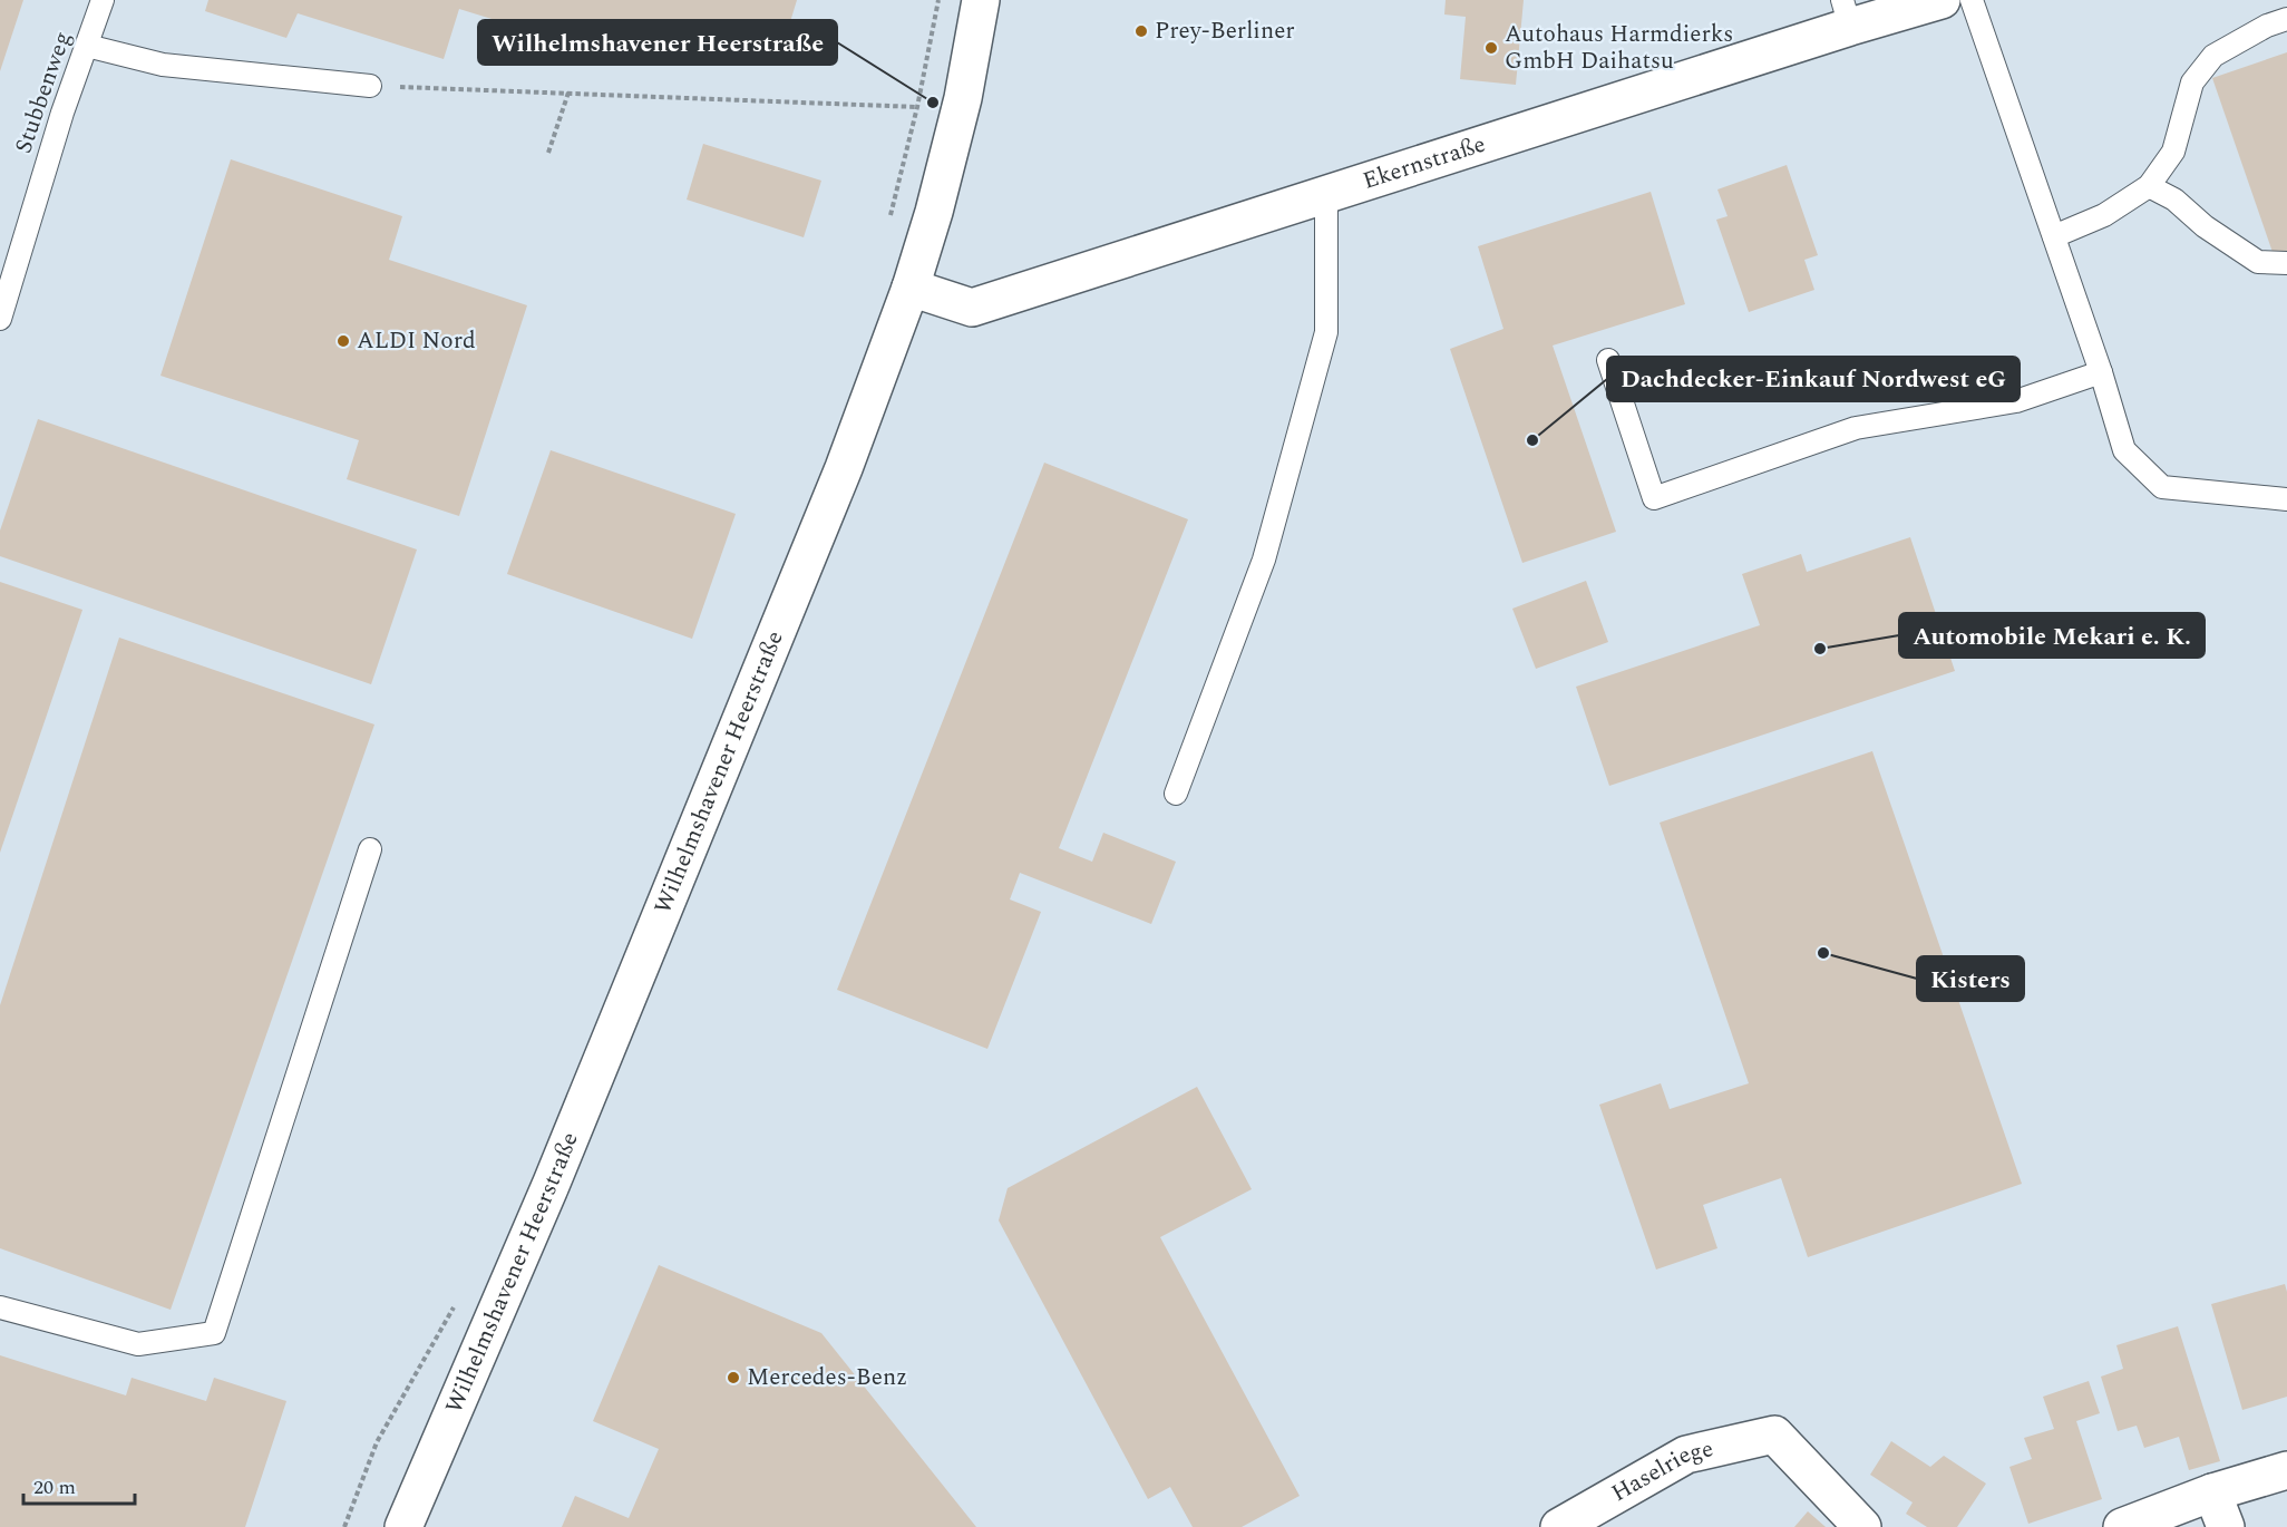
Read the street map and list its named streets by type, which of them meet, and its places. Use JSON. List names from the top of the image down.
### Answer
{
  "streets": {
    "street": ["Ekernstraße", "Wilhelmshavener Heerstraße", "Haselriege"],
    "lane": ["Stubbenweg"]
  },
  "crossings": [
    ["Ekernstraße", "Wilhelmshavener Heerstraße"]
  ],
  "places": [
    "Prey-Berliner",
    "Autohaus Harmdierks GmbH Daihatsu",
    "Wilhelmshavener Heerstraße",
    "ALDI Nord",
    "Dachdecker-Einkauf Nordwest eG",
    "Automobile Mekari e. K.",
    "Kisters",
    "Mercedes-Benz"
  ],
  "scale_bar": "20 m"
}
